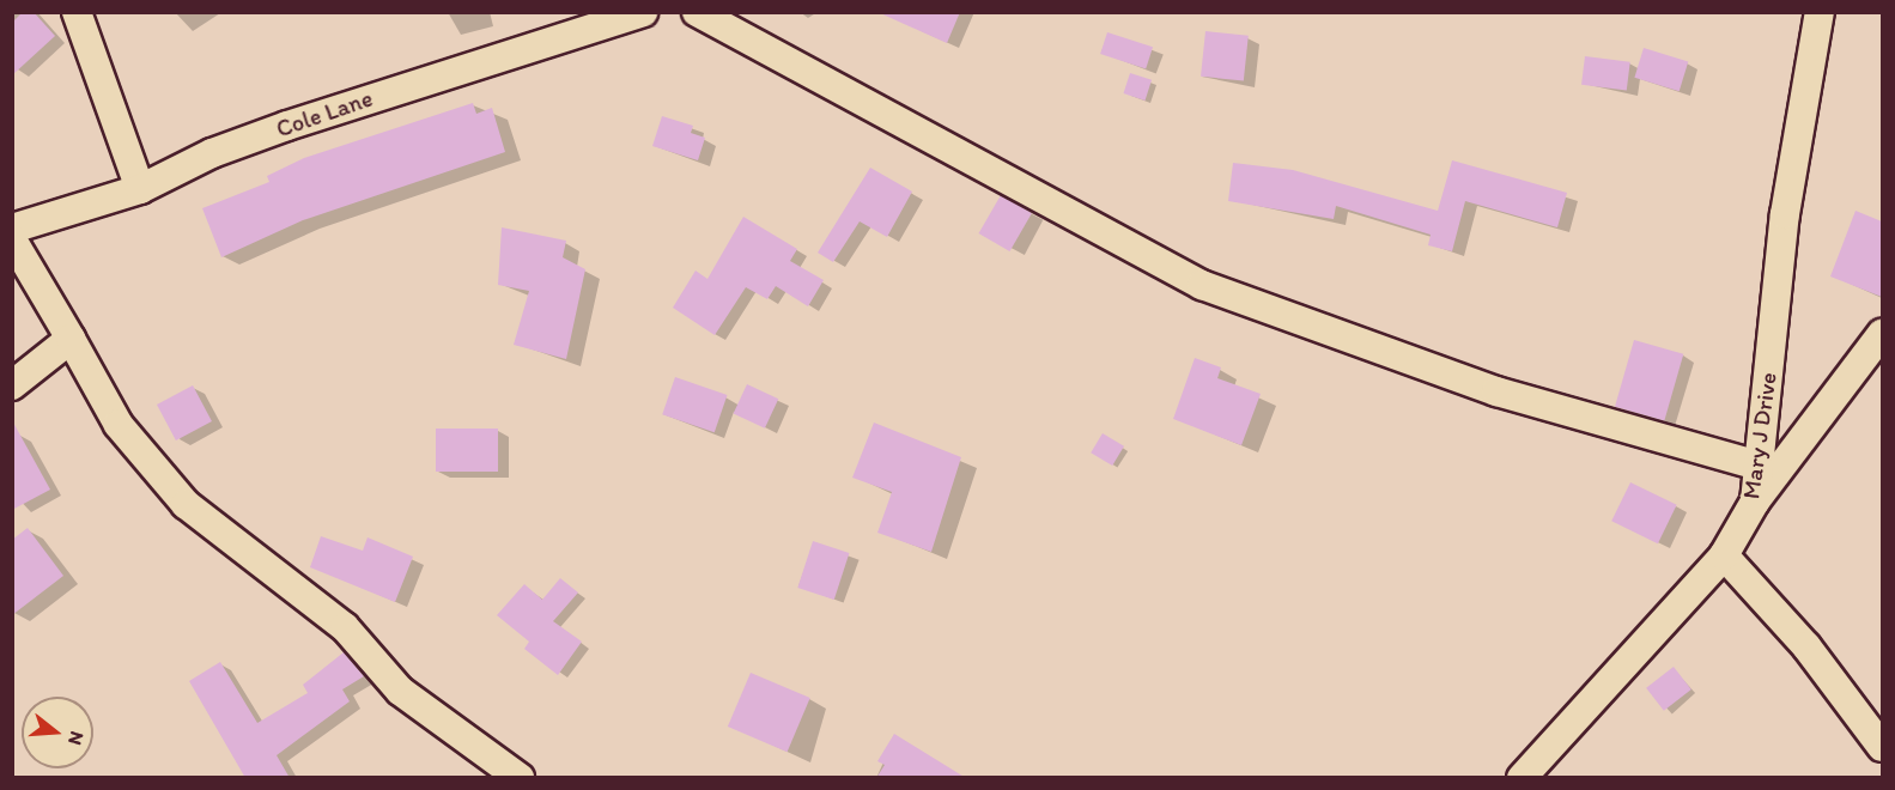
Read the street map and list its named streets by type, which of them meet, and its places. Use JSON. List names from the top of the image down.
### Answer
{
  "streets": {
    "street": ["Cole Lane", "Mary J Drive"]
  },
  "north": "right"
}
